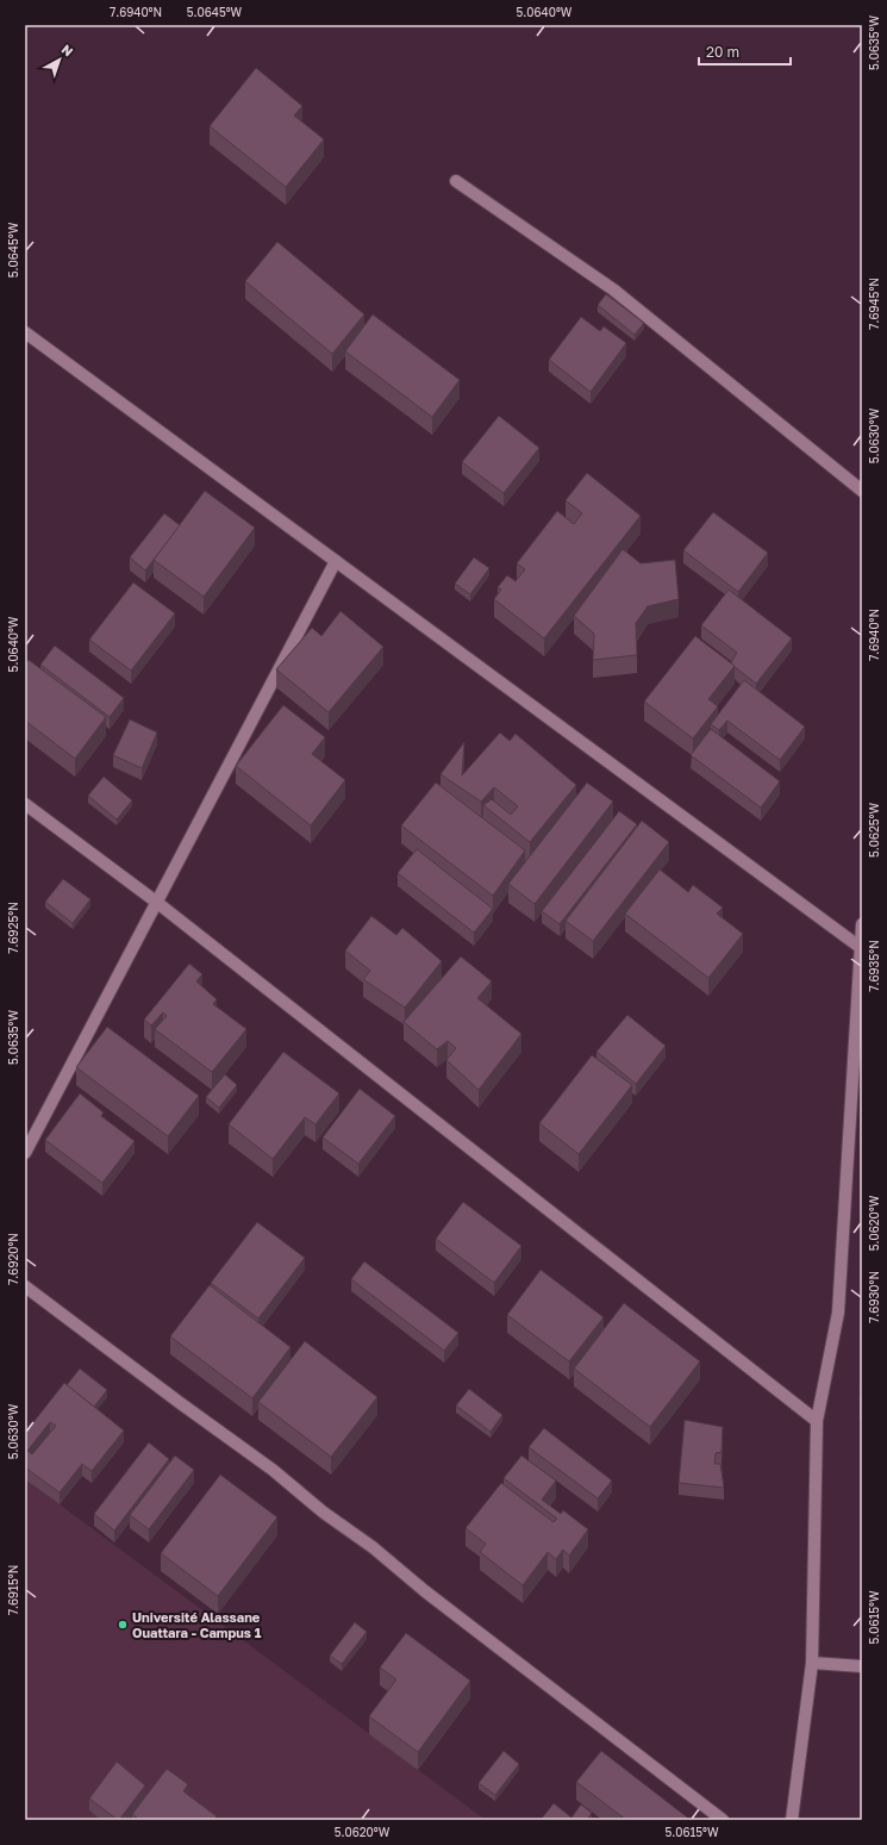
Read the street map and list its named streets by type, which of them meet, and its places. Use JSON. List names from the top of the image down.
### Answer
{
  "places": ["Université Alassane Ouattara - Campus 1"],
  "scale_bar": "20 m",
  "north": "top right",
  "coordinates": [
    "7.6940°N",
    "5.0645°W",
    "5.0640°W",
    "5.0635°W",
    "7.6945°N",
    "5.0630°W",
    "5.0625°W",
    "7.6925°N",
    "7.6935°N",
    "5.0620°W",
    "7.6920°N",
    "7.6930°N",
    "7.6915°N",
    "5.0615°W"
  ]
}
